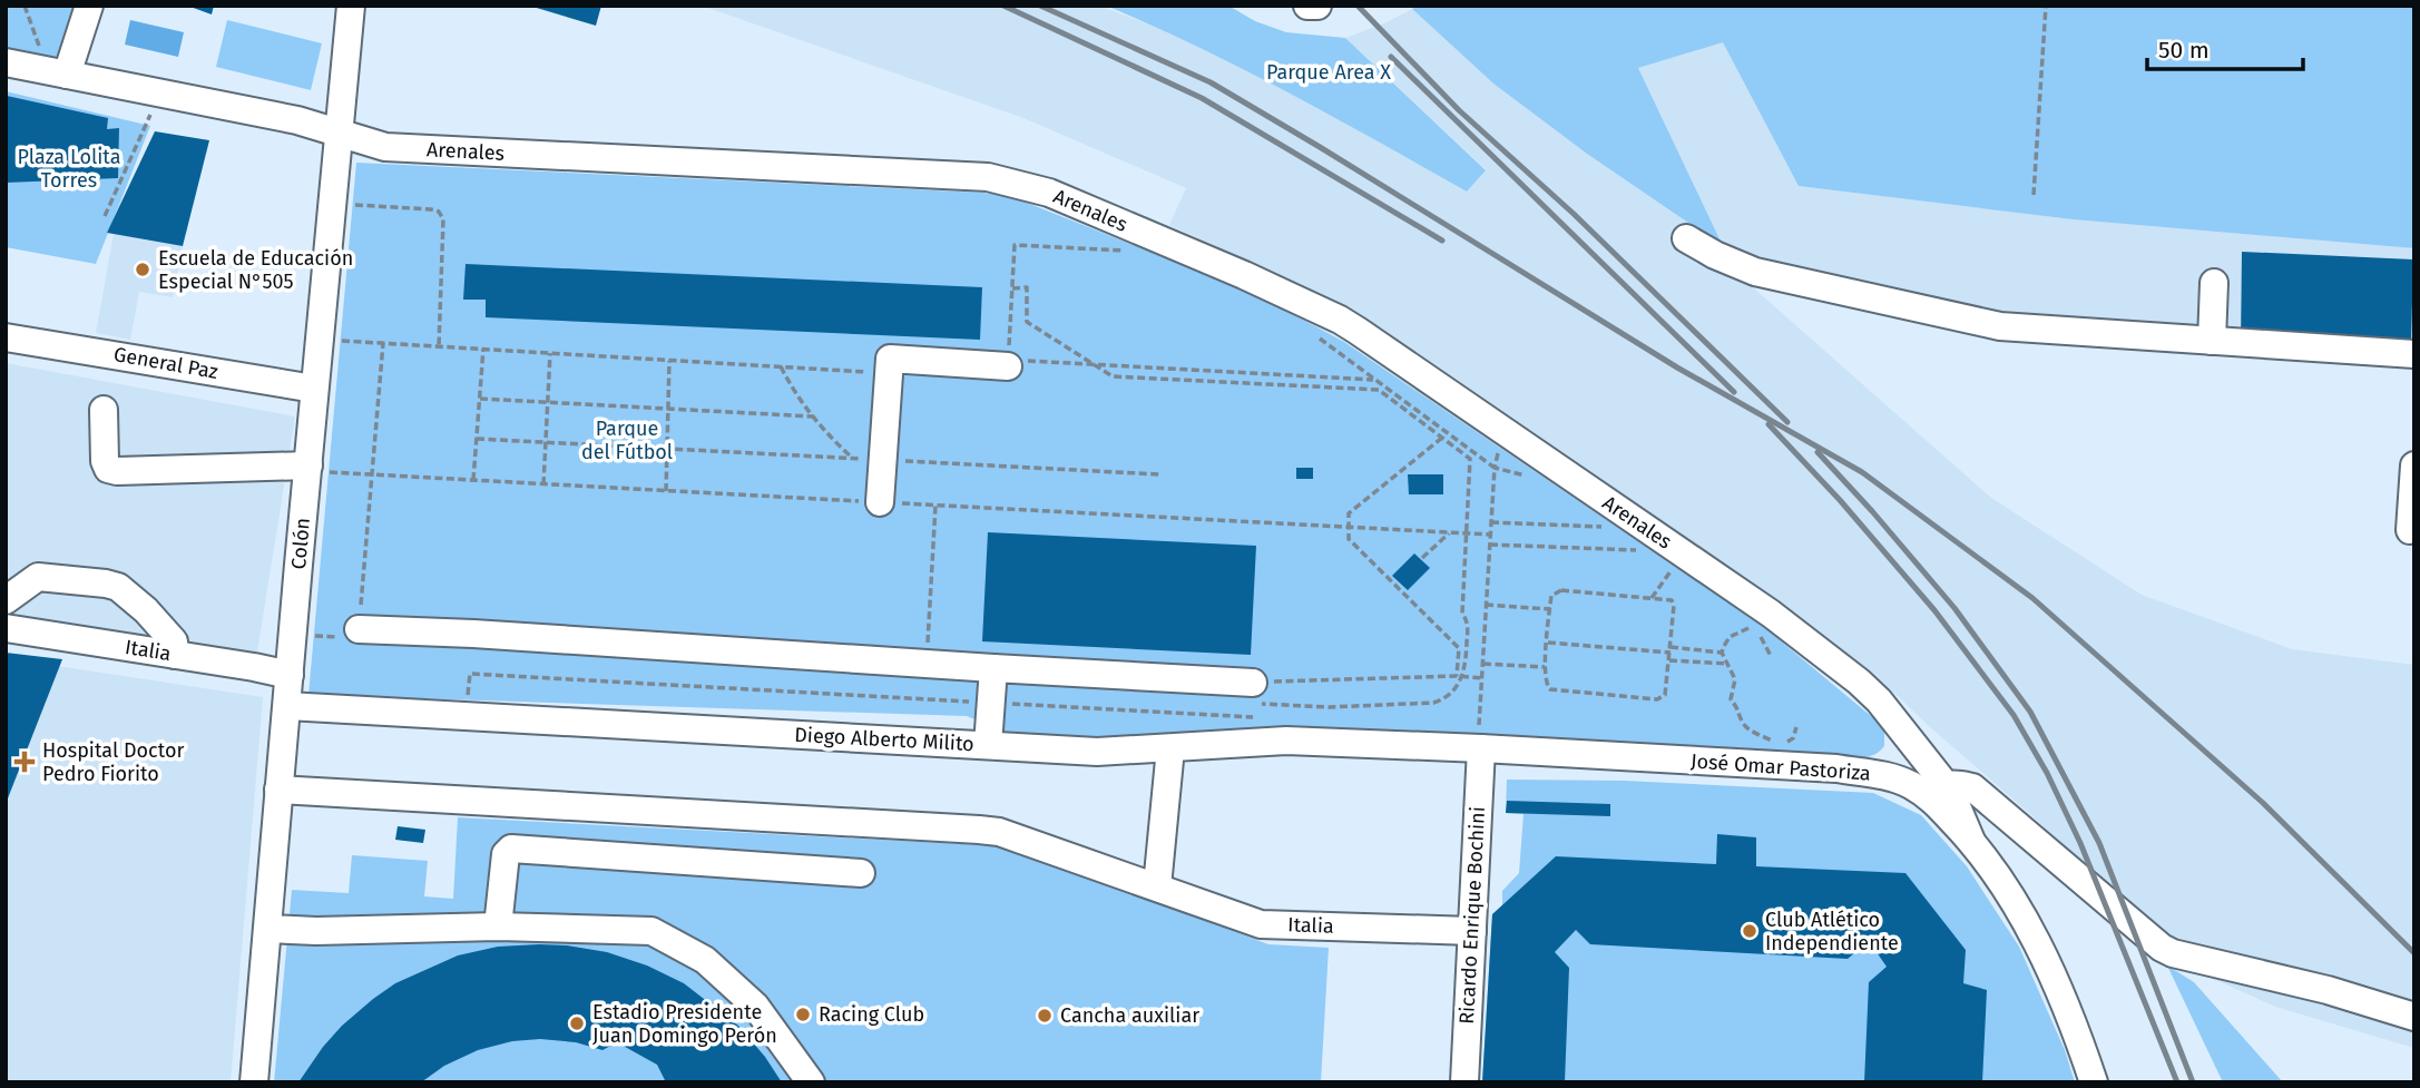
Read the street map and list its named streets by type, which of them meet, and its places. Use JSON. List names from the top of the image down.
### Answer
{
  "streets": {
    "street": [
      "Arenales",
      "General Paz",
      "Colón",
      "Italia",
      "Diego Alberto Milito",
      "José Omar Pastoriza",
      "Ricardo Enrique Bochini"
    ]
  },
  "crossings": [
    ["Arenales", "Colón"],
    ["Arenales", "José Omar Pastoriza"],
    ["General Paz", "Colón"],
    ["Colón", "Italia"],
    ["Colón", "Diego Alberto Milito"],
    ["Italia", "Ricardo Enrique Bochini"],
    ["Diego Alberto Milito", "José Omar Pastoriza"],
    ["Diego Alberto Milito", "Ricardo Enrique Bochini"],
    ["José Omar Pastoriza", "Ricardo Enrique Bochini"]
  ],
  "parks": ["Parque Area X", "Plaza Lolita Torres", "Parque del Fútbol"],
  "places": {
    "other": [
      "Escuela de Educación Especial N°505",
      "Club Atlético Independiente",
      "Racing Club",
      "Cancha auxiliar",
      "Estadio Presidente Juan Domingo Perón"
    ],
    "health": ["Hospital Doctor Pedro Fiorito"]
  },
  "scale_bar": "50 m"
}
